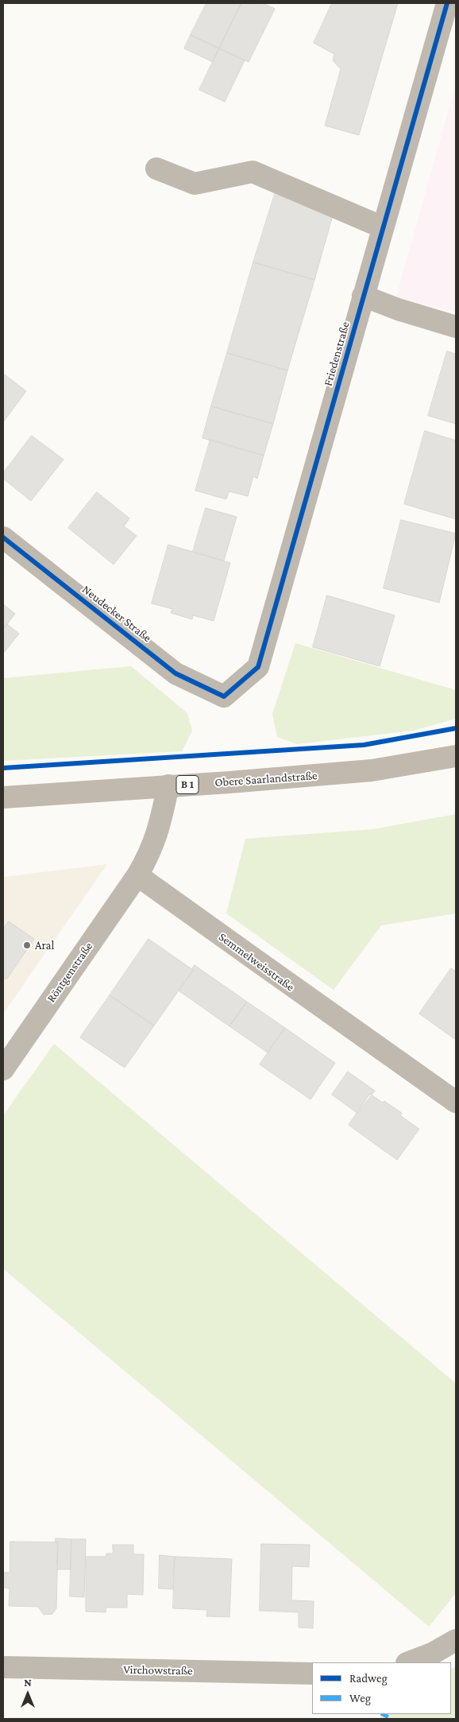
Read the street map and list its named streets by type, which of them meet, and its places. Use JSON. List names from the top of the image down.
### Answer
{
  "streets": {
    "main road": ["Obere Saarlandstraße", "B 1"],
    "street": [
      "Friedenstraße",
      "Neudecker Straße",
      "Semmelweisstraße",
      "Röntgenstraße",
      "Virchowstraße"
    ]
  },
  "crossings": [
    ["Friedenstraße", "Neudecker Straße"],
    ["Semmelweisstraße", "Röntgenstraße"]
  ],
  "places": ["Aral"],
  "legend": ["Radweg", "Weg"],
  "north": "top"
}
